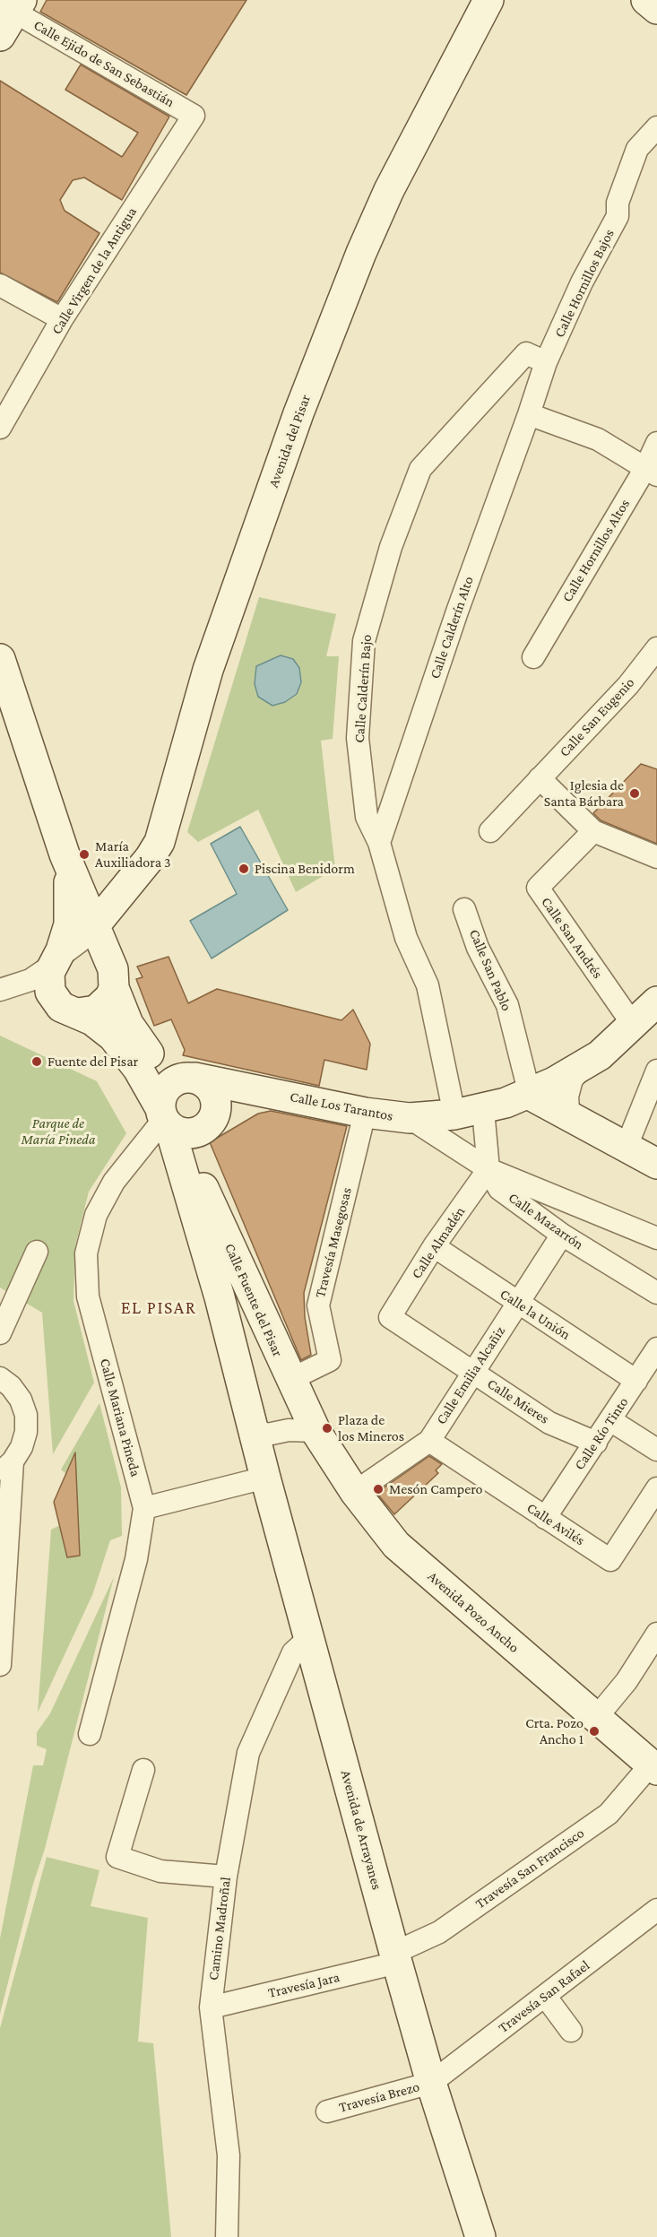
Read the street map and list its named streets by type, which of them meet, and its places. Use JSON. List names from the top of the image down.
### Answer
{
  "streets": {
    "street": [
      "Calle Ejido de San Sebastián",
      "Calle Virgen de la Antigua",
      "Calle Hornillos Bajos",
      "Avenida del Pisar",
      "Calle Hornillos Altos",
      "Calle Calderín Alto",
      "Calle Calderín Bajo",
      "Calle San Eugenio",
      "Calle San Andrés",
      "Calle San Pablo",
      "Calle Los Tarantos",
      "Calle Mazarrón",
      "Travesía Masegosas",
      "Calle Almadén",
      "Calle Fuente del Pisar",
      "Calle la Unión",
      "Calle Emilia Alcañiz",
      "Calle Mieres",
      "Calle Mariana Pineda",
      "Calle Río Tinto",
      "Calle Avilés",
      "Avenida Pozo Ancho",
      "Avenida de Arrayanes",
      "Travesía San Francisco",
      "Camino Madroñal",
      "Travesía Jara",
      "Travesía San Rafael",
      "Travesía Brezo"
    ]
  },
  "crossings": [
    ["Calle Ejido de San Sebastián", "Calle Virgen de la Antigua"],
    ["Calle Hornillos Bajos", "Calle Calderín Alto"],
    ["Calle Hornillos Bajos", "Calle Calderín Bajo"],
    ["Calle Calderín Alto", "Calle Calderín Bajo"],
    ["Calle Calderín Bajo", "Calle Los Tarantos"],
    ["Calle Calderín Bajo", "Calle Mazarrón"],
    ["Calle Calderín Bajo", "Calle Almadén"],
    ["Calle San Andrés", "Calle Los Tarantos"],
    ["Calle San Pablo", "Calle Los Tarantos"],
    ["Calle Los Tarantos", "Calle Mazarrón"],
    ["Calle Los Tarantos", "Travesía Masegosas"],
    ["Calle Los Tarantos", "Calle Almadén"],
    ["Calle Los Tarantos", "Calle Fuente del Pisar"],
    ["Calle Los Tarantos", "Calle Mariana Pineda"],
    ["Calle Mazarrón", "Calle Almadén"],
    ["Calle Mazarrón", "Calle Emilia Alcañiz"],
    ["Travesía Masegosas", "Calle Fuente del Pisar"],
    ["Calle Almadén", "Calle la Unión"],
    ["Calle Almadén", "Calle Mieres"],
    ["Calle Fuente del Pisar", "Calle Mariana Pineda"],
    ["Calle Fuente del Pisar", "Avenida Pozo Ancho"],
    ["Calle la Unión", "Calle Emilia Alcañiz"],
    ["Calle la Unión", "Calle Río Tinto"],
    ["Calle Emilia Alcañiz", "Calle Mieres"],
    ["Calle Emilia Alcañiz", "Calle Avilés"],
    ["Calle Emilia Alcañiz", "Avenida Pozo Ancho"],
    ["Calle Mieres", "Calle Río Tinto"],
    ["Calle Río Tinto", "Calle Avilés"],
    ["Avenida Pozo Ancho", "Travesía San Francisco"],
    ["Avenida de Arrayanes", "Travesía San Francisco"],
    ["Avenida de Arrayanes", "Camino Madroñal"],
    ["Avenida de Arrayanes", "Travesía Jara"],
    ["Avenida de Arrayanes", "Travesía San Rafael"],
    ["Avenida de Arrayanes", "Travesía Brezo"],
    ["Travesía San Francisco", "Travesía Jara"],
    ["Camino Madroñal", "Travesía Jara"],
    ["Travesía San Rafael", "Travesía Brezo"]
  ],
  "districts": ["EL PISAR"],
  "parks": ["Parque de María Pineda"],
  "places": [
    "Iglesia de Santa Bárbara",
    "María Auxiliadora 3",
    "Piscina Benidorm",
    "Fuente del Pisar",
    "Plaza de los Mineros",
    "Mesón Campero",
    "Crta. Pozo Ancho 1"
  ]
}
